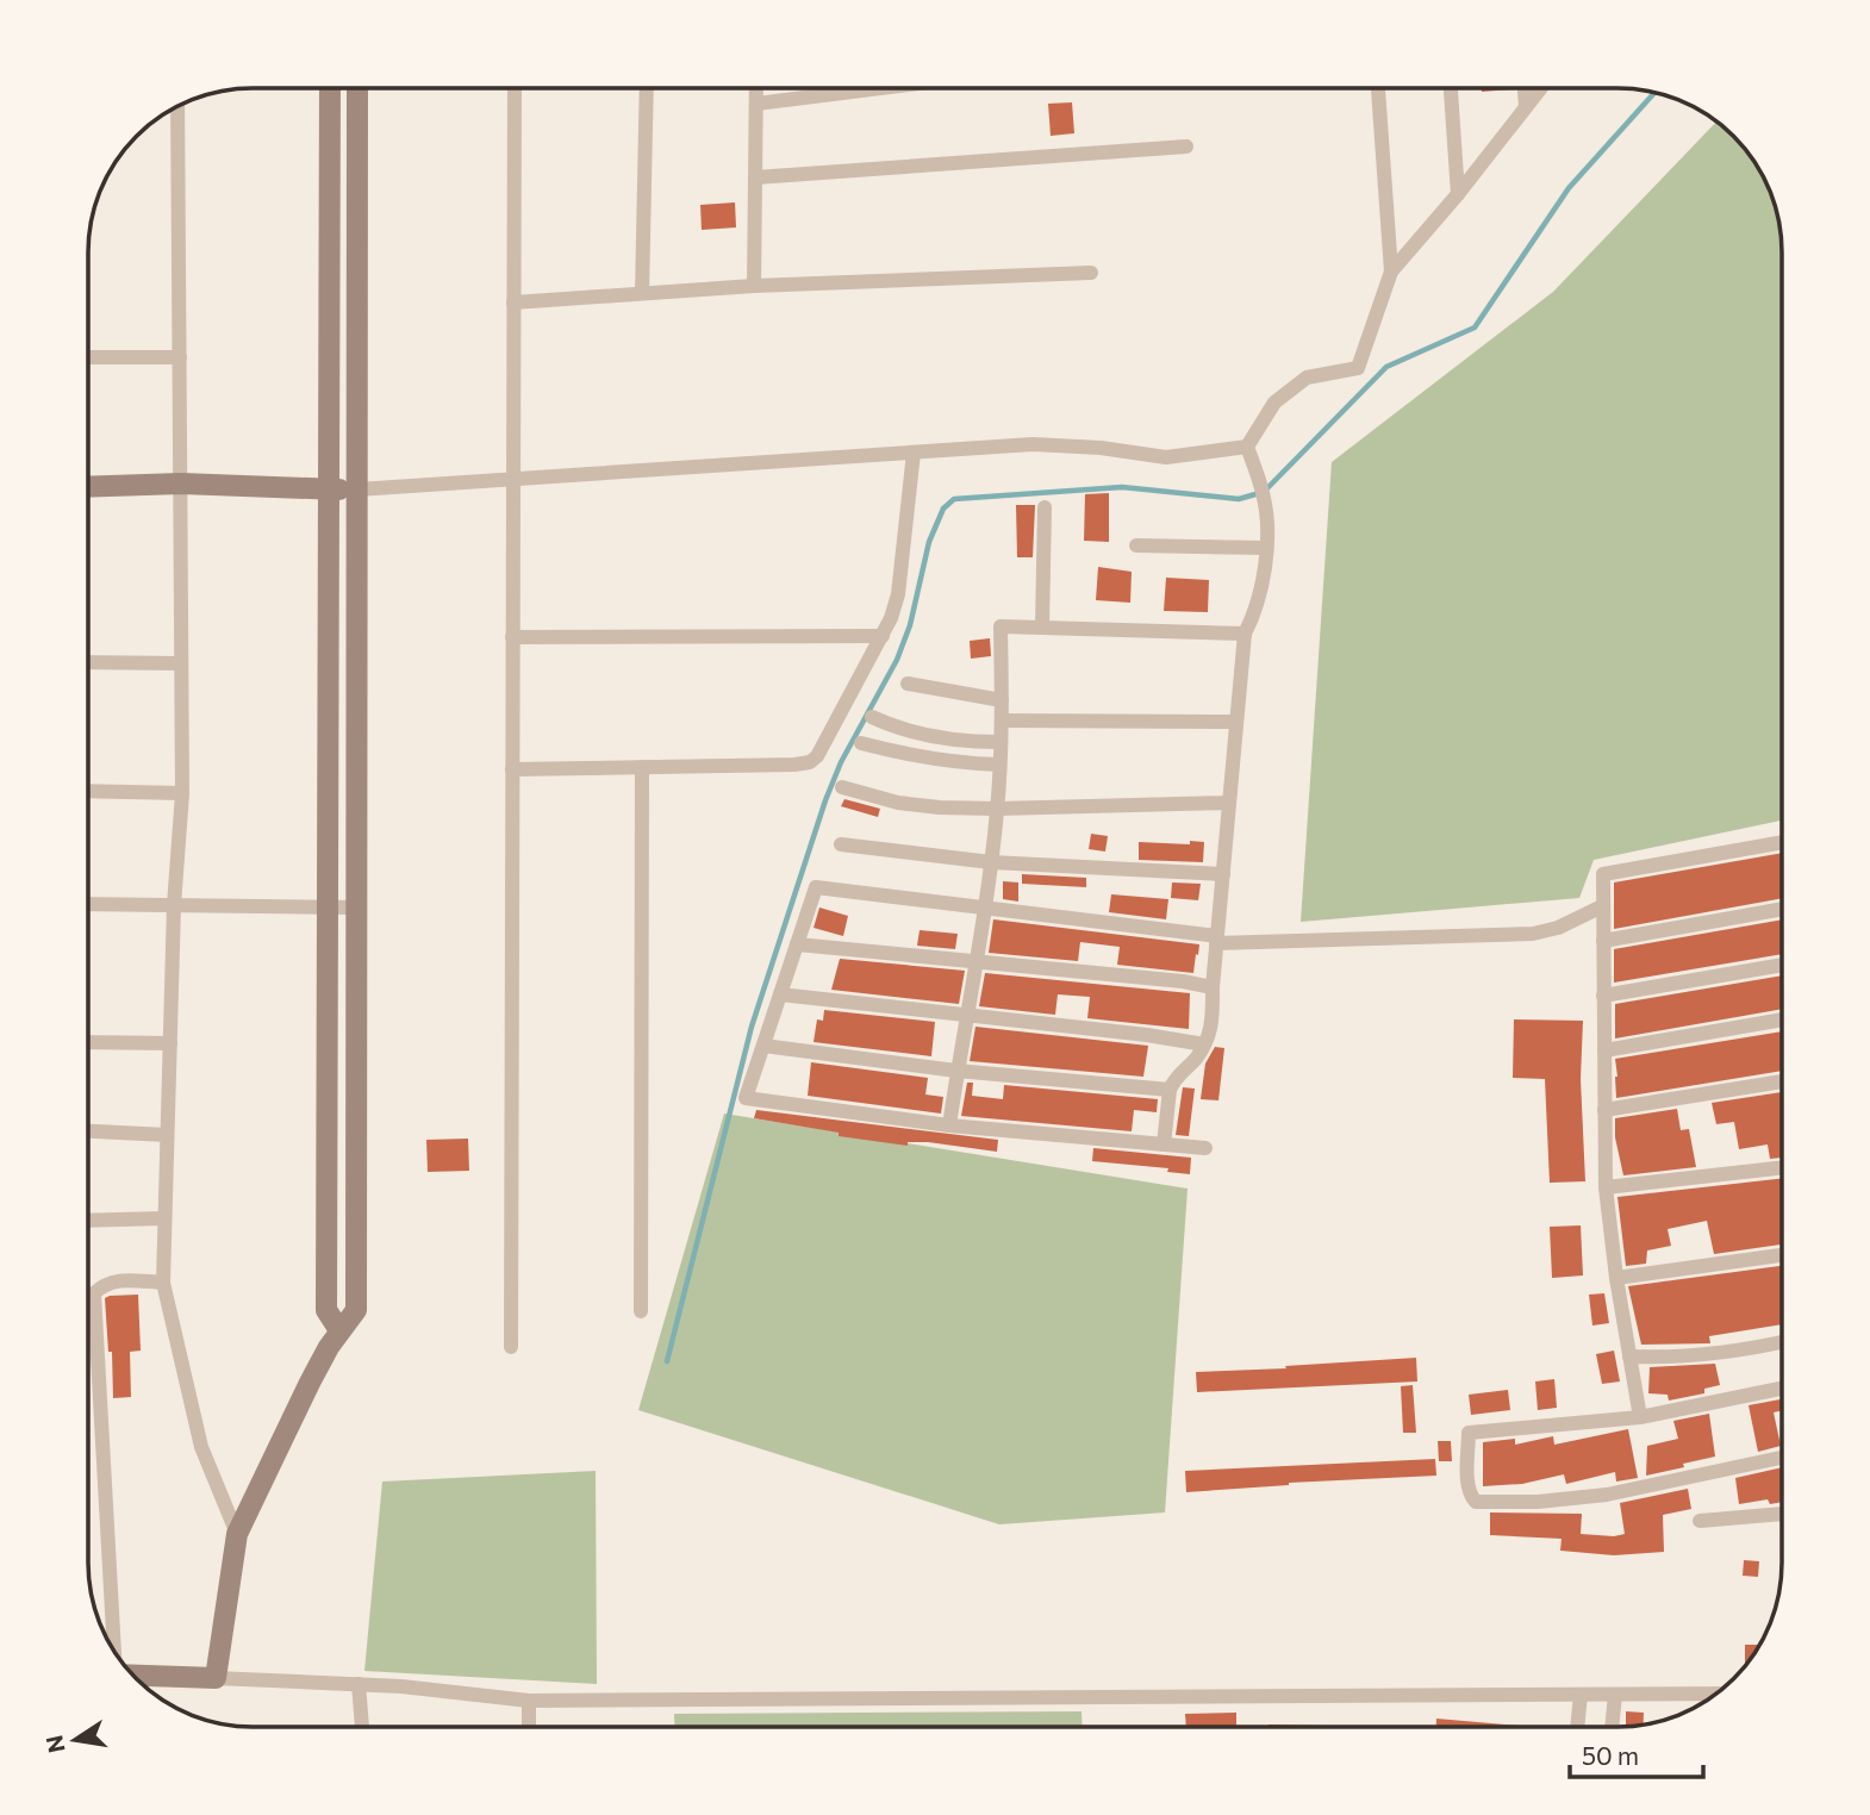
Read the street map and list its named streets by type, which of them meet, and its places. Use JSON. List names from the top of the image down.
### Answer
{
  "scale_bar": "50 m",
  "north": "left"
}
